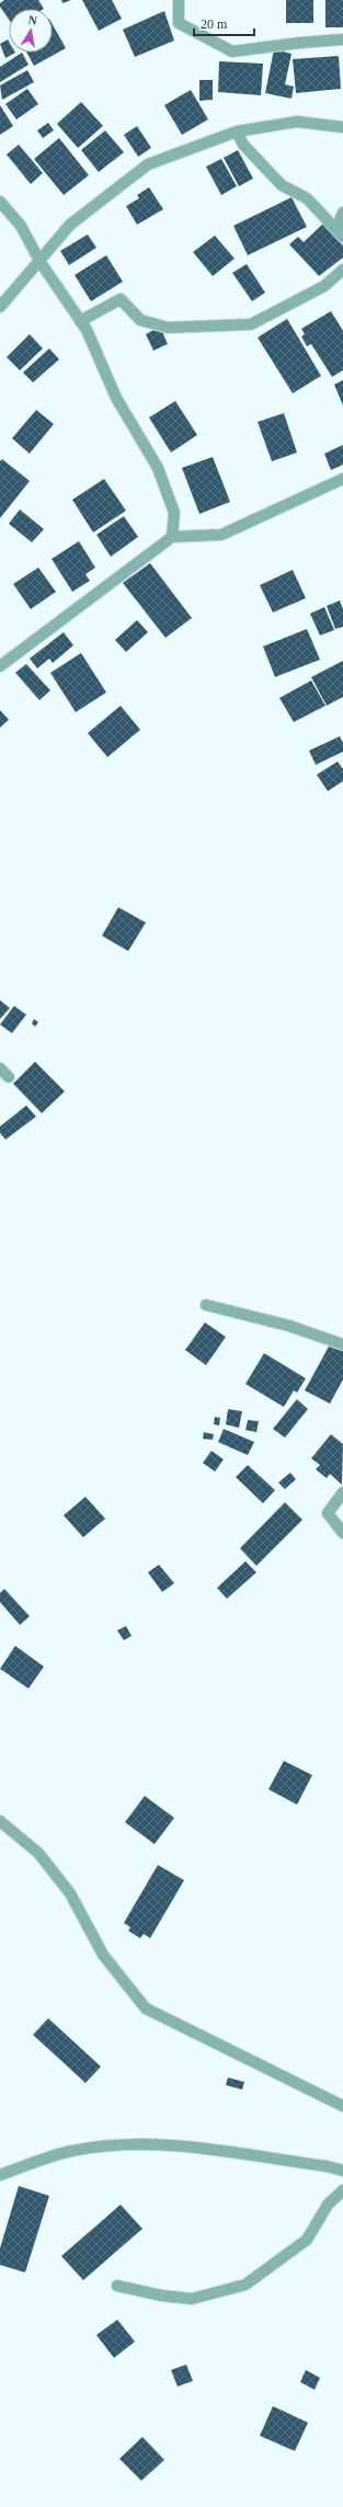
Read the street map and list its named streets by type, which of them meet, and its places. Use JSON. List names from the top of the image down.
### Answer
{
  "scale_bar": "20 m",
  "north": "top"
}
